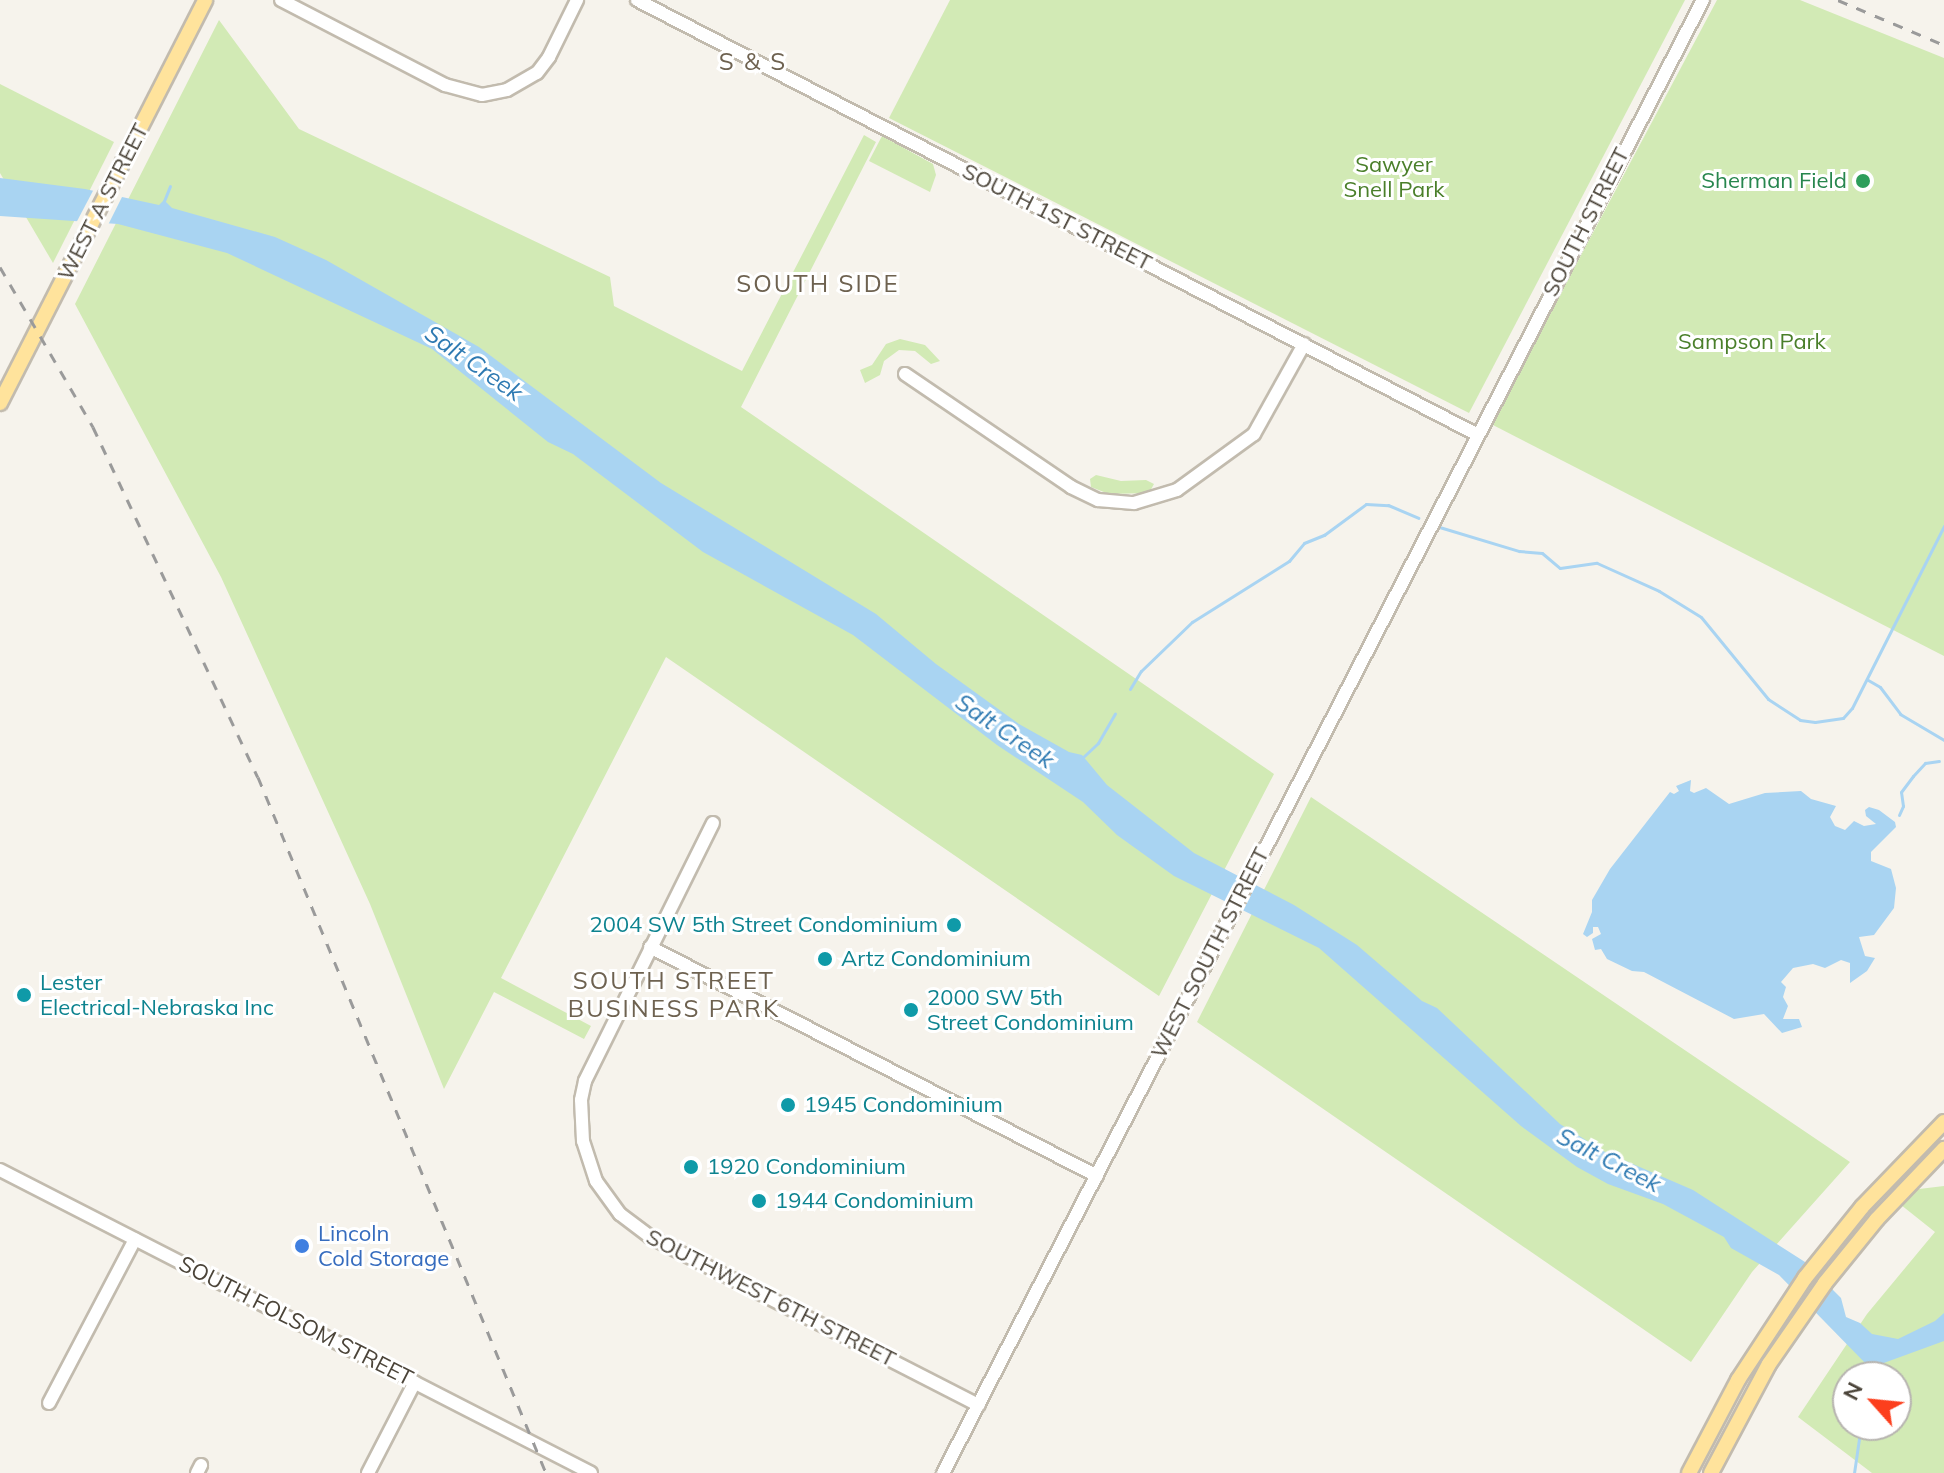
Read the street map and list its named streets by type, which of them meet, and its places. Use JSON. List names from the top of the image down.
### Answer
{
  "streets": {
    "main road": ["WEST A STREET"],
    "street": [
      "SOUTH 1ST STREET",
      "SOUTH STREET",
      "WEST SOUTH STREET",
      "SOUTHWEST 6TH STREET",
      "SOUTH FOLSOM STREET"
    ]
  },
  "crossings": [
    ["SOUTH 1ST STREET", "SOUTH STREET"],
    ["SOUTH 1ST STREET", "WEST SOUTH STREET"],
    ["SOUTH STREET", "WEST SOUTH STREET"],
    ["WEST SOUTH STREET", "SOUTHWEST 6TH STREET"]
  ],
  "districts": ["S & S", "SOUTH SIDE", "SOUTH STREET BUSINESS PARK"],
  "water": ["Salt Creek"],
  "parks": ["Sawyer Snell Park", "Sampson Park"],
  "places": [
    "Sherman Field",
    "2004 SW 5th Street Condominium",
    "Artz Condominium",
    "Lester Electrical-Nebraska Inc",
    "2000 SW 5th Street Condominium",
    "1945 Condominium",
    "1920 Condominium",
    "1944 Condominium",
    "Lincoln Cold Storage"
  ],
  "north": "top left"
}
